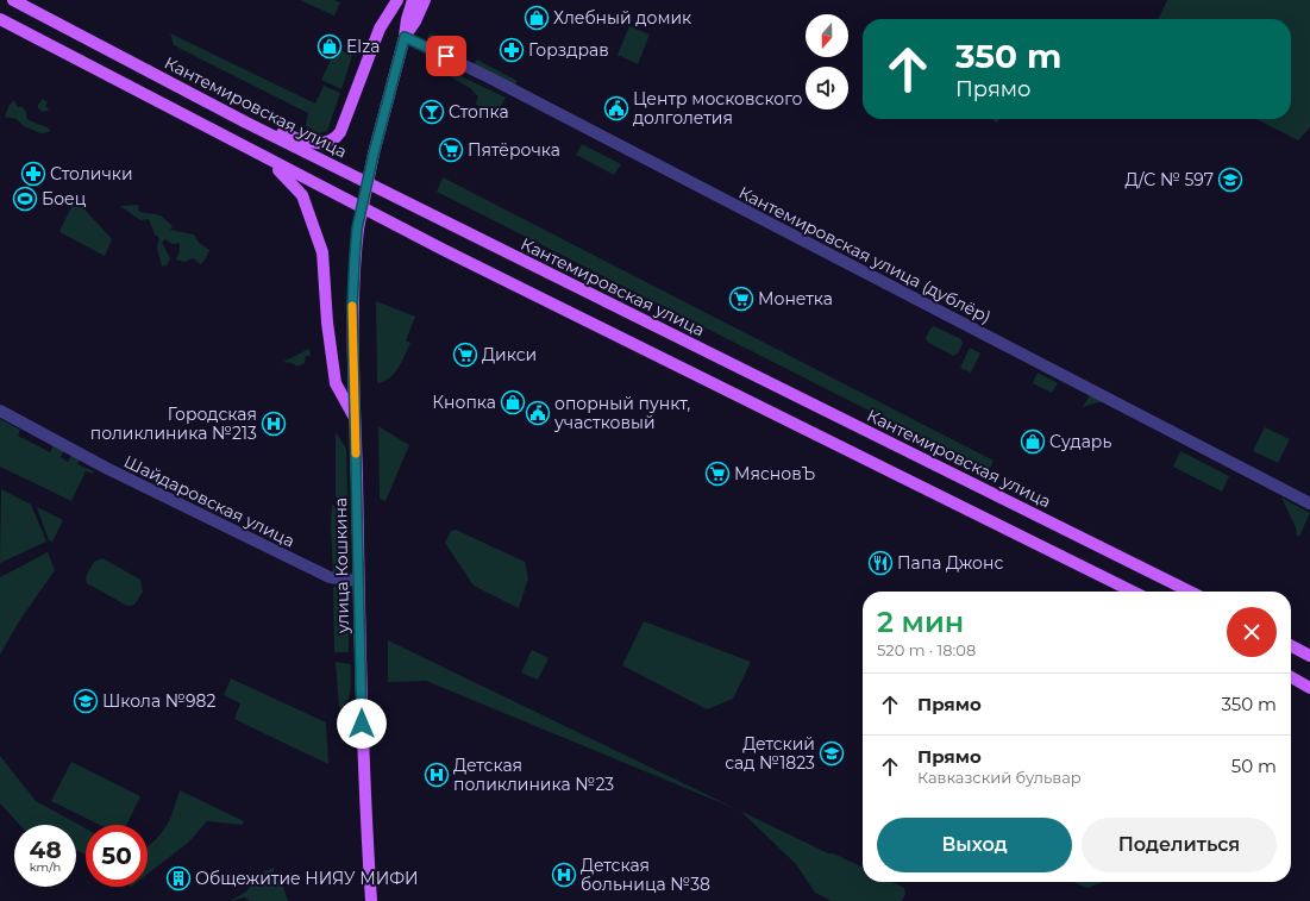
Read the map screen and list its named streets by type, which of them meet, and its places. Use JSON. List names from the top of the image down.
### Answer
{
  "streets": {
    "main road": ["Кантемировская улица", "улица Кошкина"],
    "street": ["Кантемировская улица (дублёр)", "Шайдаровская улица"]
  },
  "crossings": [
    ["Кантемировская улица (дублёр)", "улица Кошкина"],
    ["Шайдаровская улица", "улица Кошкина"]
  ],
  "places": {
    "shop": [
      "Хлебный домик",
      "Elza",
      "Кнопка",
      "Сударь"
    ],
    "pharmacy": ["Горздрав", "Столички"],
    "public building": ["Центр московского долголетия", "опорный пункт, участковый"],
    "bar": ["Стопка"],
    "supermarket": [
      "Пятёрочка",
      "Монетка",
      "Дикси",
      "МясновЪ"
    ],
    "school or university": ["Д/C № 597", "Школа №982", "Детский сад №1823"],
    "sports": ["Боец"],
    "hospital": ["Городская поликлиника №213", "Детская поликлиника №23", "Детская больница №38"],
    "restaurant": ["Папа Джонс"],
    "building": ["Общежитие НИЯУ МИФИ"]
  },
  "north": "bottom",
  "page": {
    "turn": ["350 m", "Прямо"],
    "heading": ["2 мин", "520 m · 18:08"],
    "list": [
      {
        "name": "Прямо",
        "value": "350 m"
      },
      {
        "name": "Прямо",
        "note": "Кавказский бульвар",
        "value": "50 m"
      }
    ],
    "buttons": ["Выход", "Поделиться"],
    "speed": "48 km/h",
    "limit": "50"
  }
}
